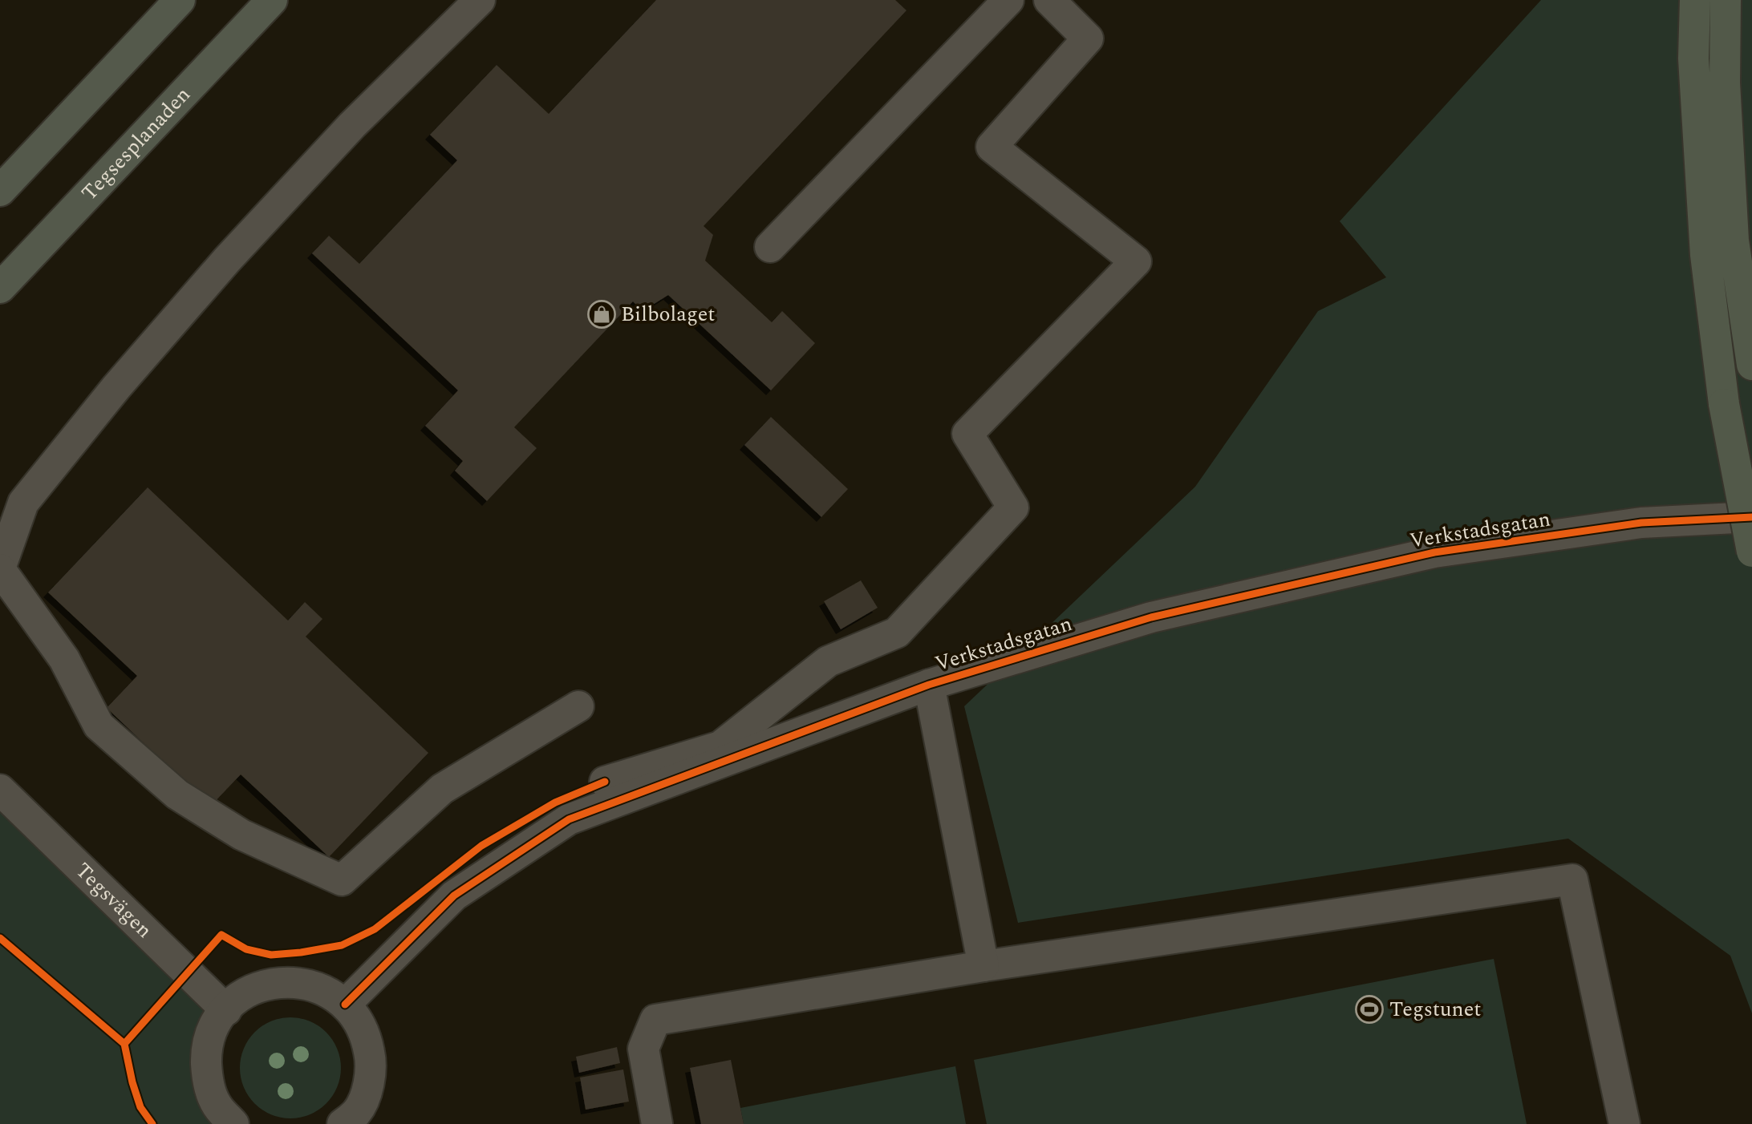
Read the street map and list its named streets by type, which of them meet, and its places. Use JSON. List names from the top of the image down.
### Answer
{
  "streets": {
    "main road": ["Tegsesplanaden"],
    "street": ["Verkstadsgatan", "Tegsvägen"]
  },
  "places": {
    "shop": ["Bilbolaget"],
    "sports": ["Tegstunet"]
  }
}
